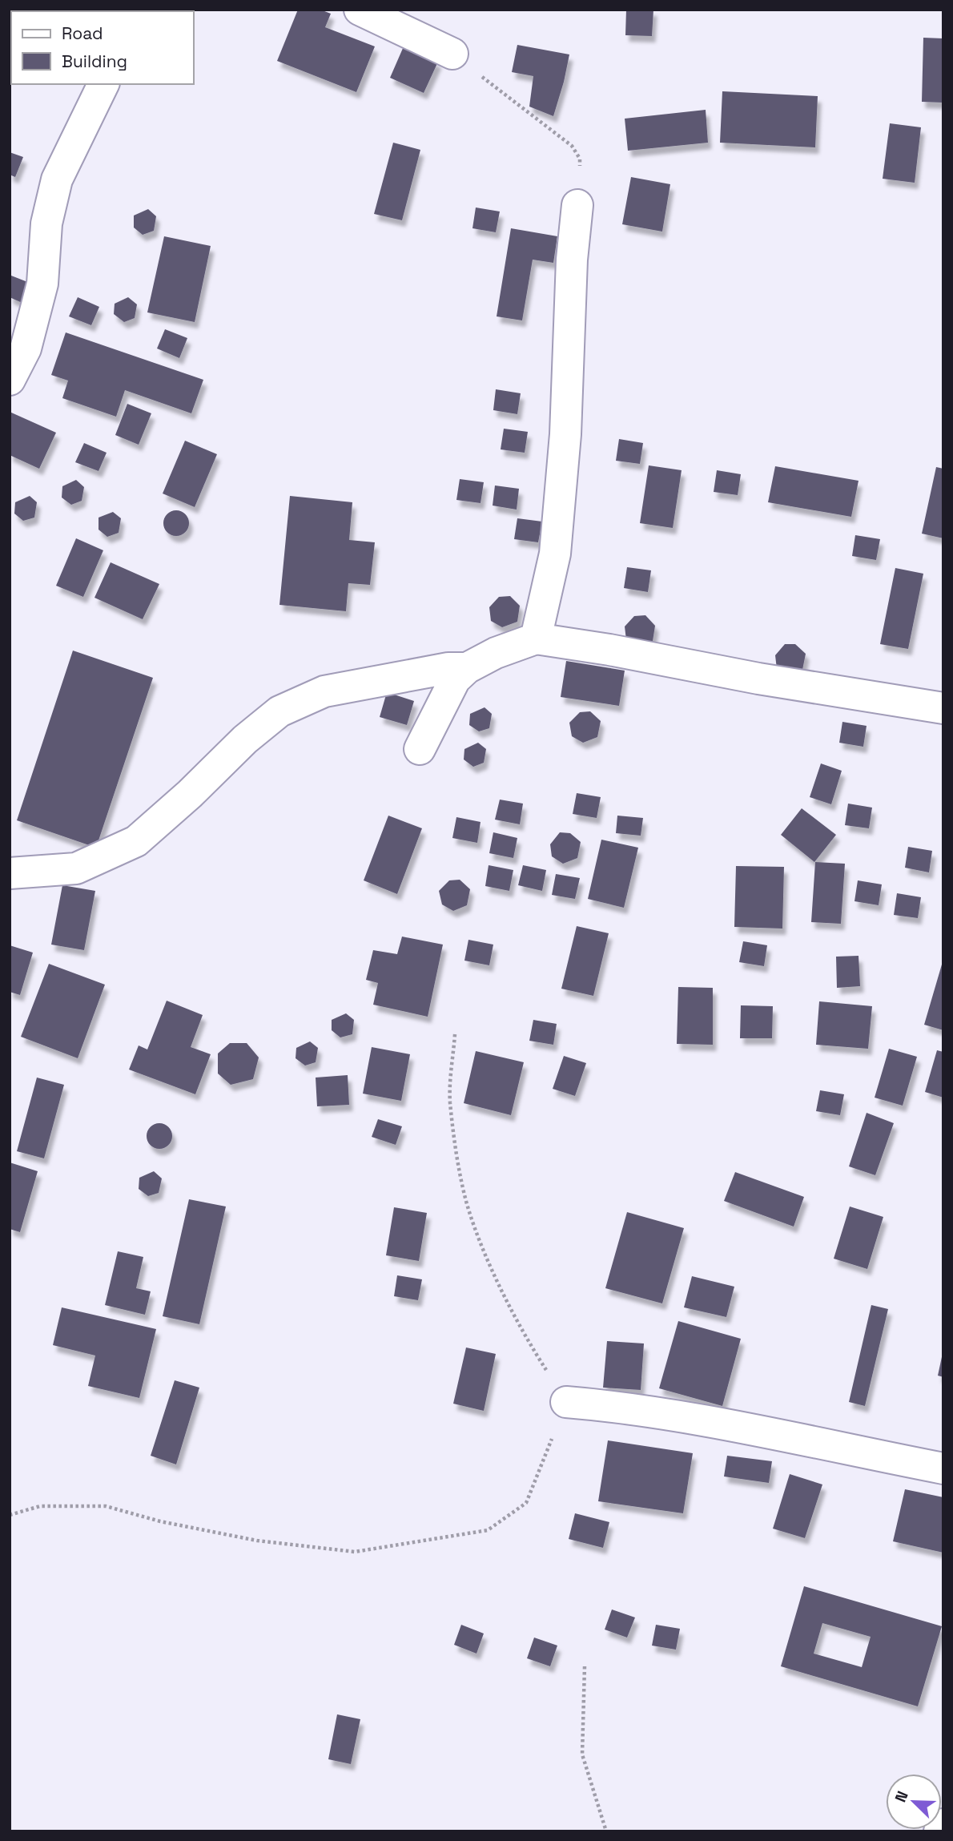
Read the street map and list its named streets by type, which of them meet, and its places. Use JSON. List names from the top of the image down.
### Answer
{
  "legend": ["Road", "Building"],
  "north": "top left"
}
